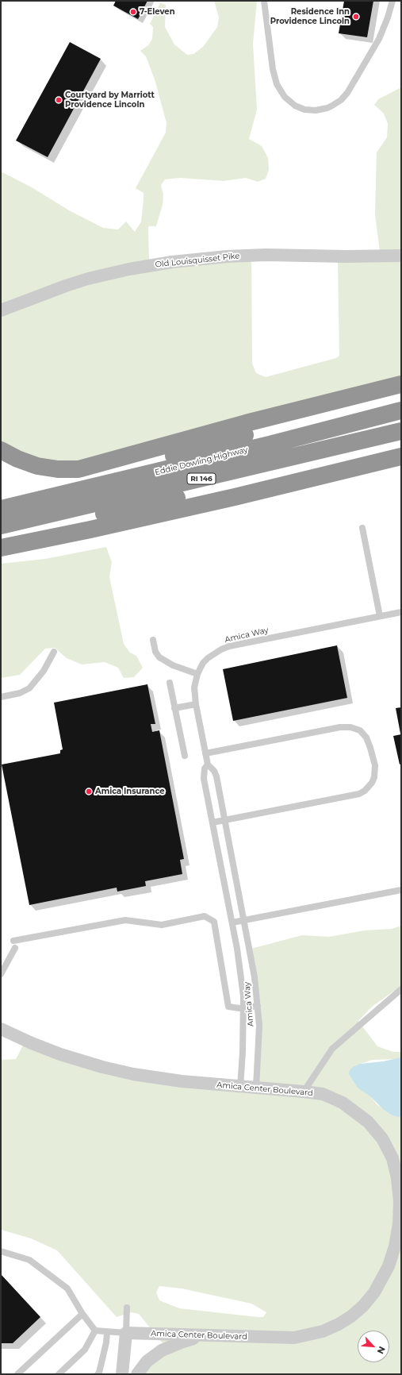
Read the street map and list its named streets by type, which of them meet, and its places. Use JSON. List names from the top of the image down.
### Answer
{
  "streets": {
    "highway": ["Eddie Dowling Highway", "RI 146"],
    "street": ["Old Louisquisset Pike", "Amica Center Boulevard"],
    "lane": ["Amica Way"]
  },
  "crossings": [
    ["Amica Way", "Amica Center Boulevard"]
  ],
  "places": [
    "7-Eleven",
    "Residence Inn Providence Lincoln",
    "Courtyard by Marriott Providence Lincoln",
    "Amica Insurance"
  ],
  "north": "bottom right"
}
